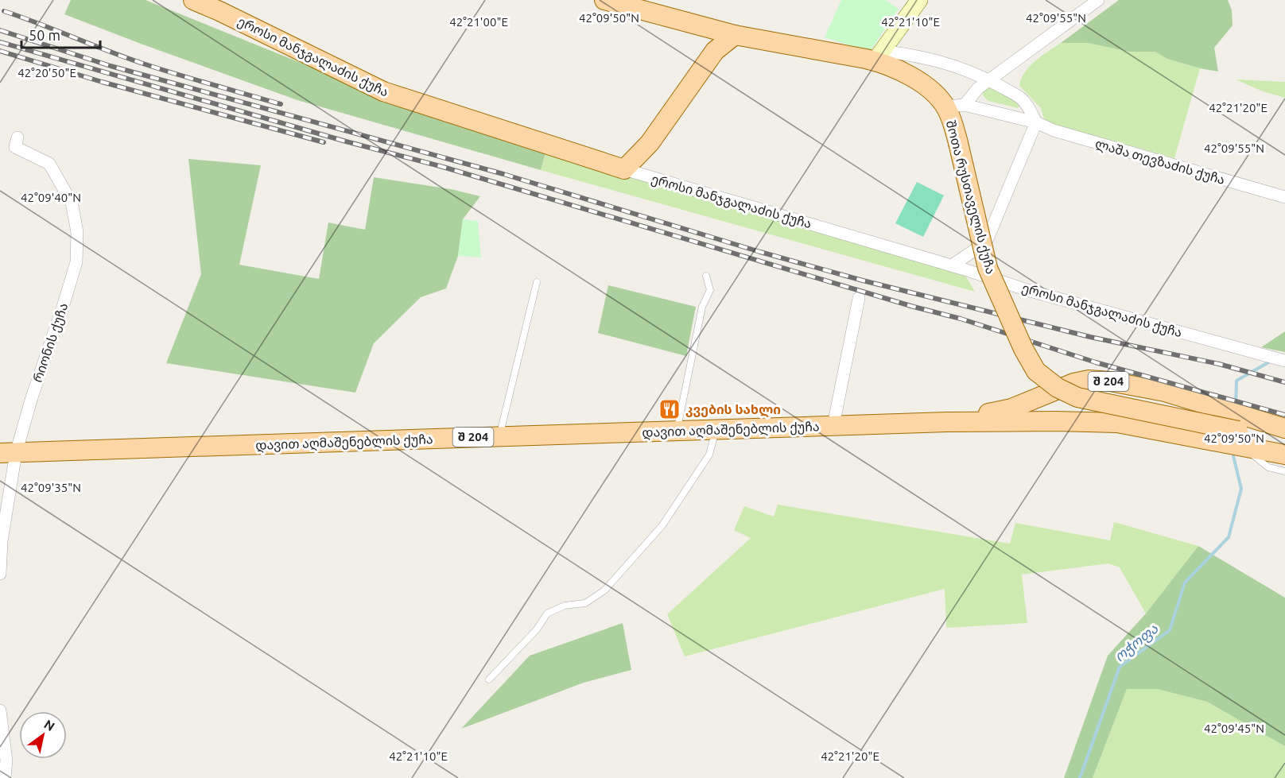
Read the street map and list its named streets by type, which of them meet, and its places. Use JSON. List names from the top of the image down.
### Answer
{
  "streets": {
    "main road": [
      "ეროსი მანჯგალაძის ქუჩა",
      "შოთა რუსთაველის ქუჩა",
      "შ 204",
      "დავით აღმაშენებლის ქუჩა"
    ],
    "street": ["ლაშა თევზაძის ქუჩა", "რიონის ქუჩა"]
  },
  "crossings": [
    ["ლაშა თევზაძის ქუჩა", "შოთა რუსთაველის ქუჩა"],
    ["შოთა რუსთაველის ქუჩა", "დავით აღმაშენებლის ქუჩა"],
    ["რიონის ქუჩა", "დავით აღმაშენებლის ქუჩა"]
  ],
  "water": ["ოჭოფა"],
  "places": {
    "restaurant": ["კვების სახლი"]
  },
  "scale_bar": "50 m",
  "north": "top right",
  "coordinates": [
    "42°09'55\"N",
    "42°09'50\"N",
    "42°21'00\"E",
    "42°21'10\"E",
    "42°20'50\"E",
    "42°21'20\"E",
    "42°09'40\"N",
    "42°09'35\"N",
    "42°09'45\"N"
  ]
}
